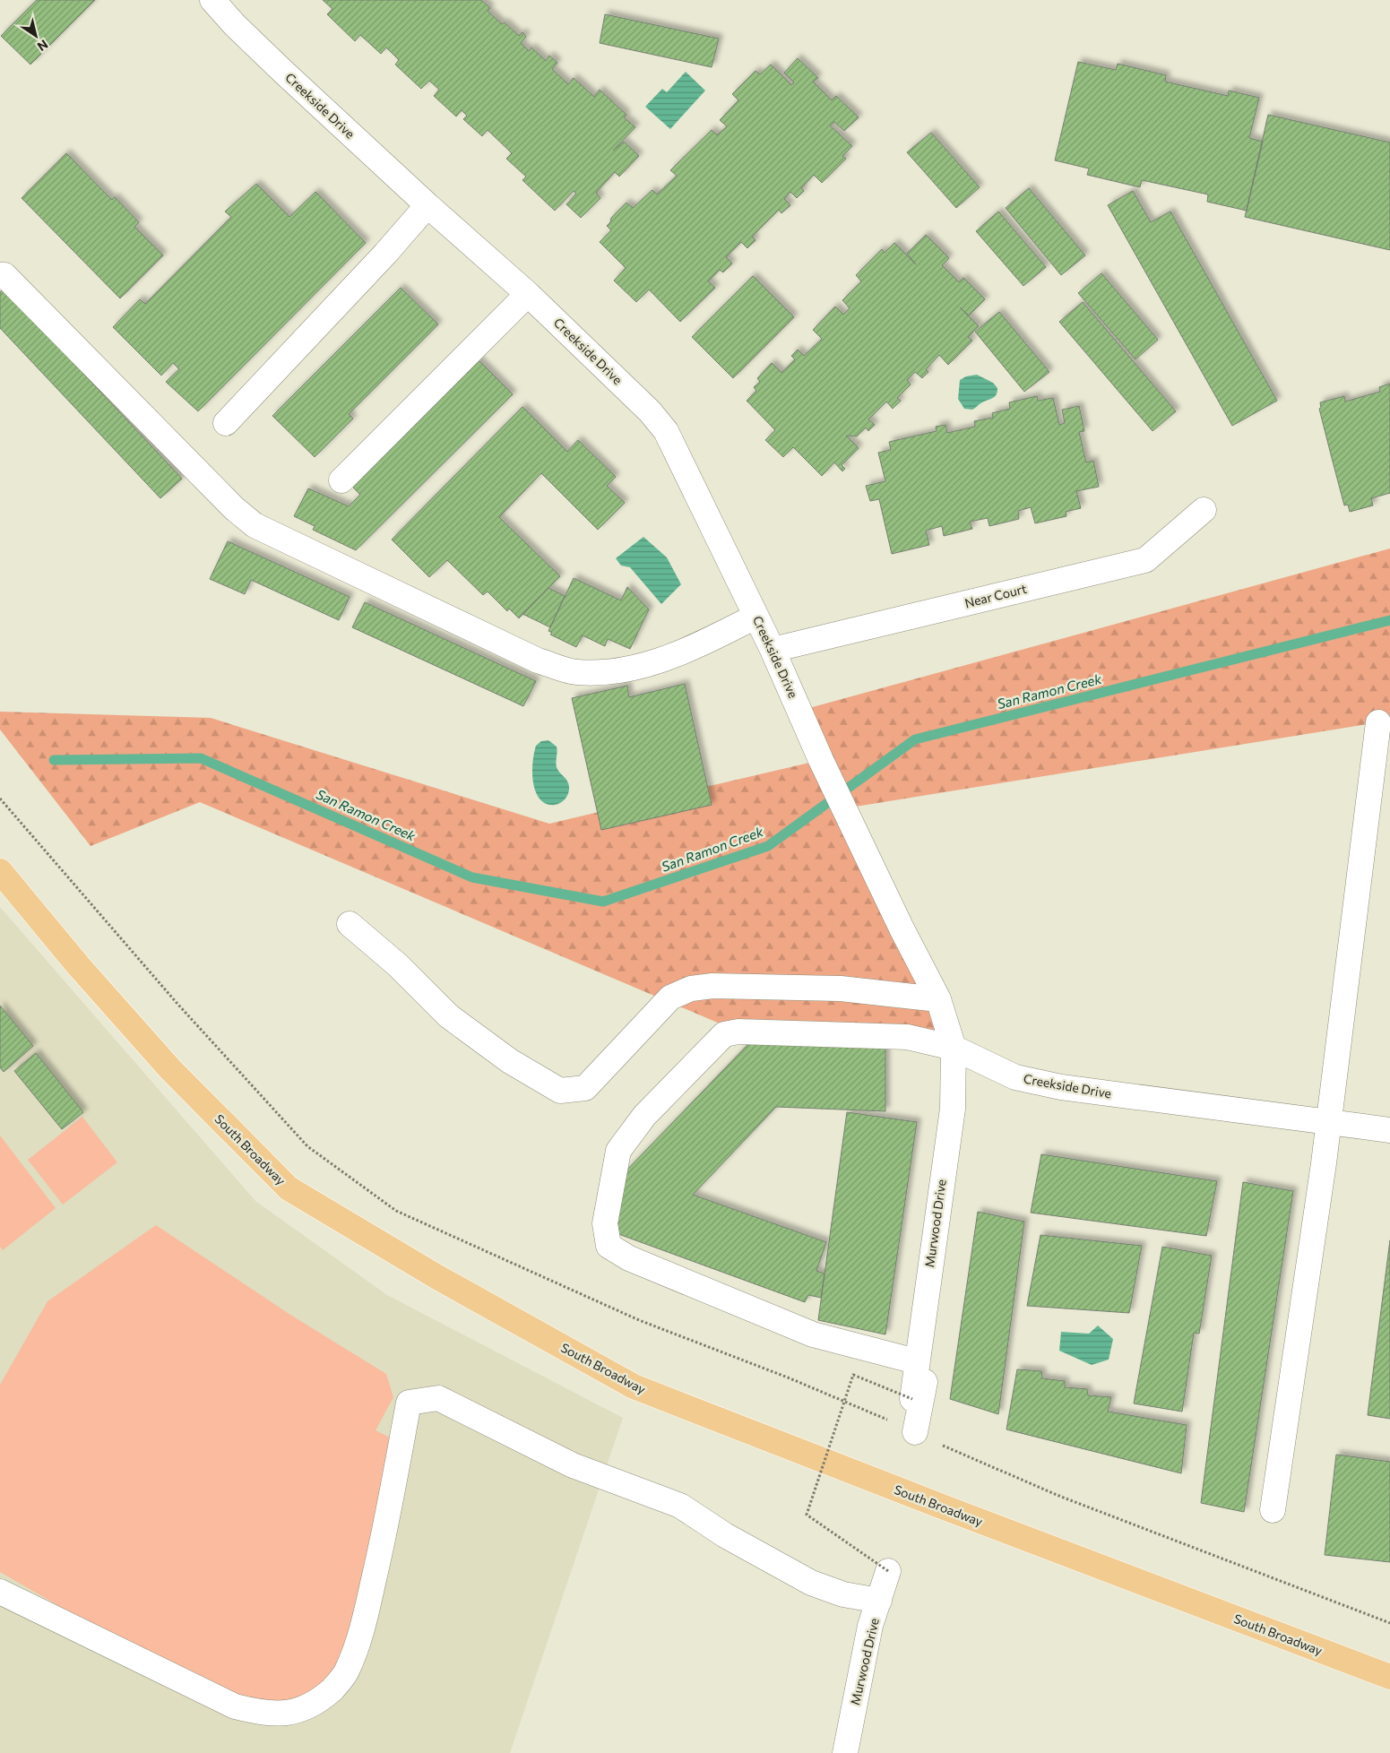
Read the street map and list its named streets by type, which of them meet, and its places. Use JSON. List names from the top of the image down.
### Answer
{
  "streets": {
    "main road": ["South Broadway"],
    "street": ["Creekside Drive", "Near Court", "Murwood Drive"]
  },
  "crossings": [
    ["Creekside Drive", "Near Court"],
    ["Creekside Drive", "Murwood Drive"]
  ],
  "water": ["San Ramon Creek"],
  "north": "bottom right"
}
